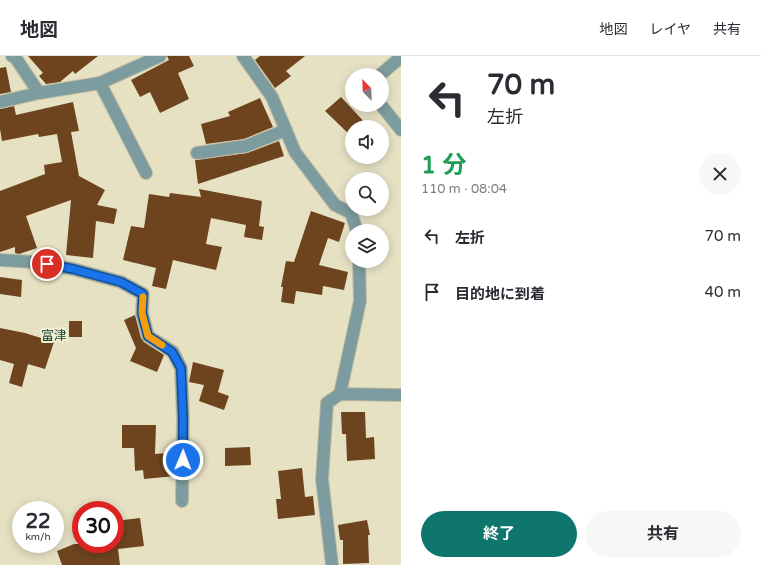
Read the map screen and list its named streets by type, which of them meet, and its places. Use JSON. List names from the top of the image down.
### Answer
{
  "districts": ["富津"],
  "north": "top left",
  "page": {
    "header": "地図",
    "nav": ["地図", "レイヤ", "共有"],
    "turn": ["70 m", "左折"],
    "heading": ["1 分", "110 m · 08:04"],
    "list": [
      {
        "name": "左折",
        "value": "70 m"
      },
      {
        "name": "目的地に到着",
        "value": "40 m"
      }
    ],
    "speed": "22 km/h",
    "limit": "30",
    "buttons": ["終了", "共有"]
  }
}
